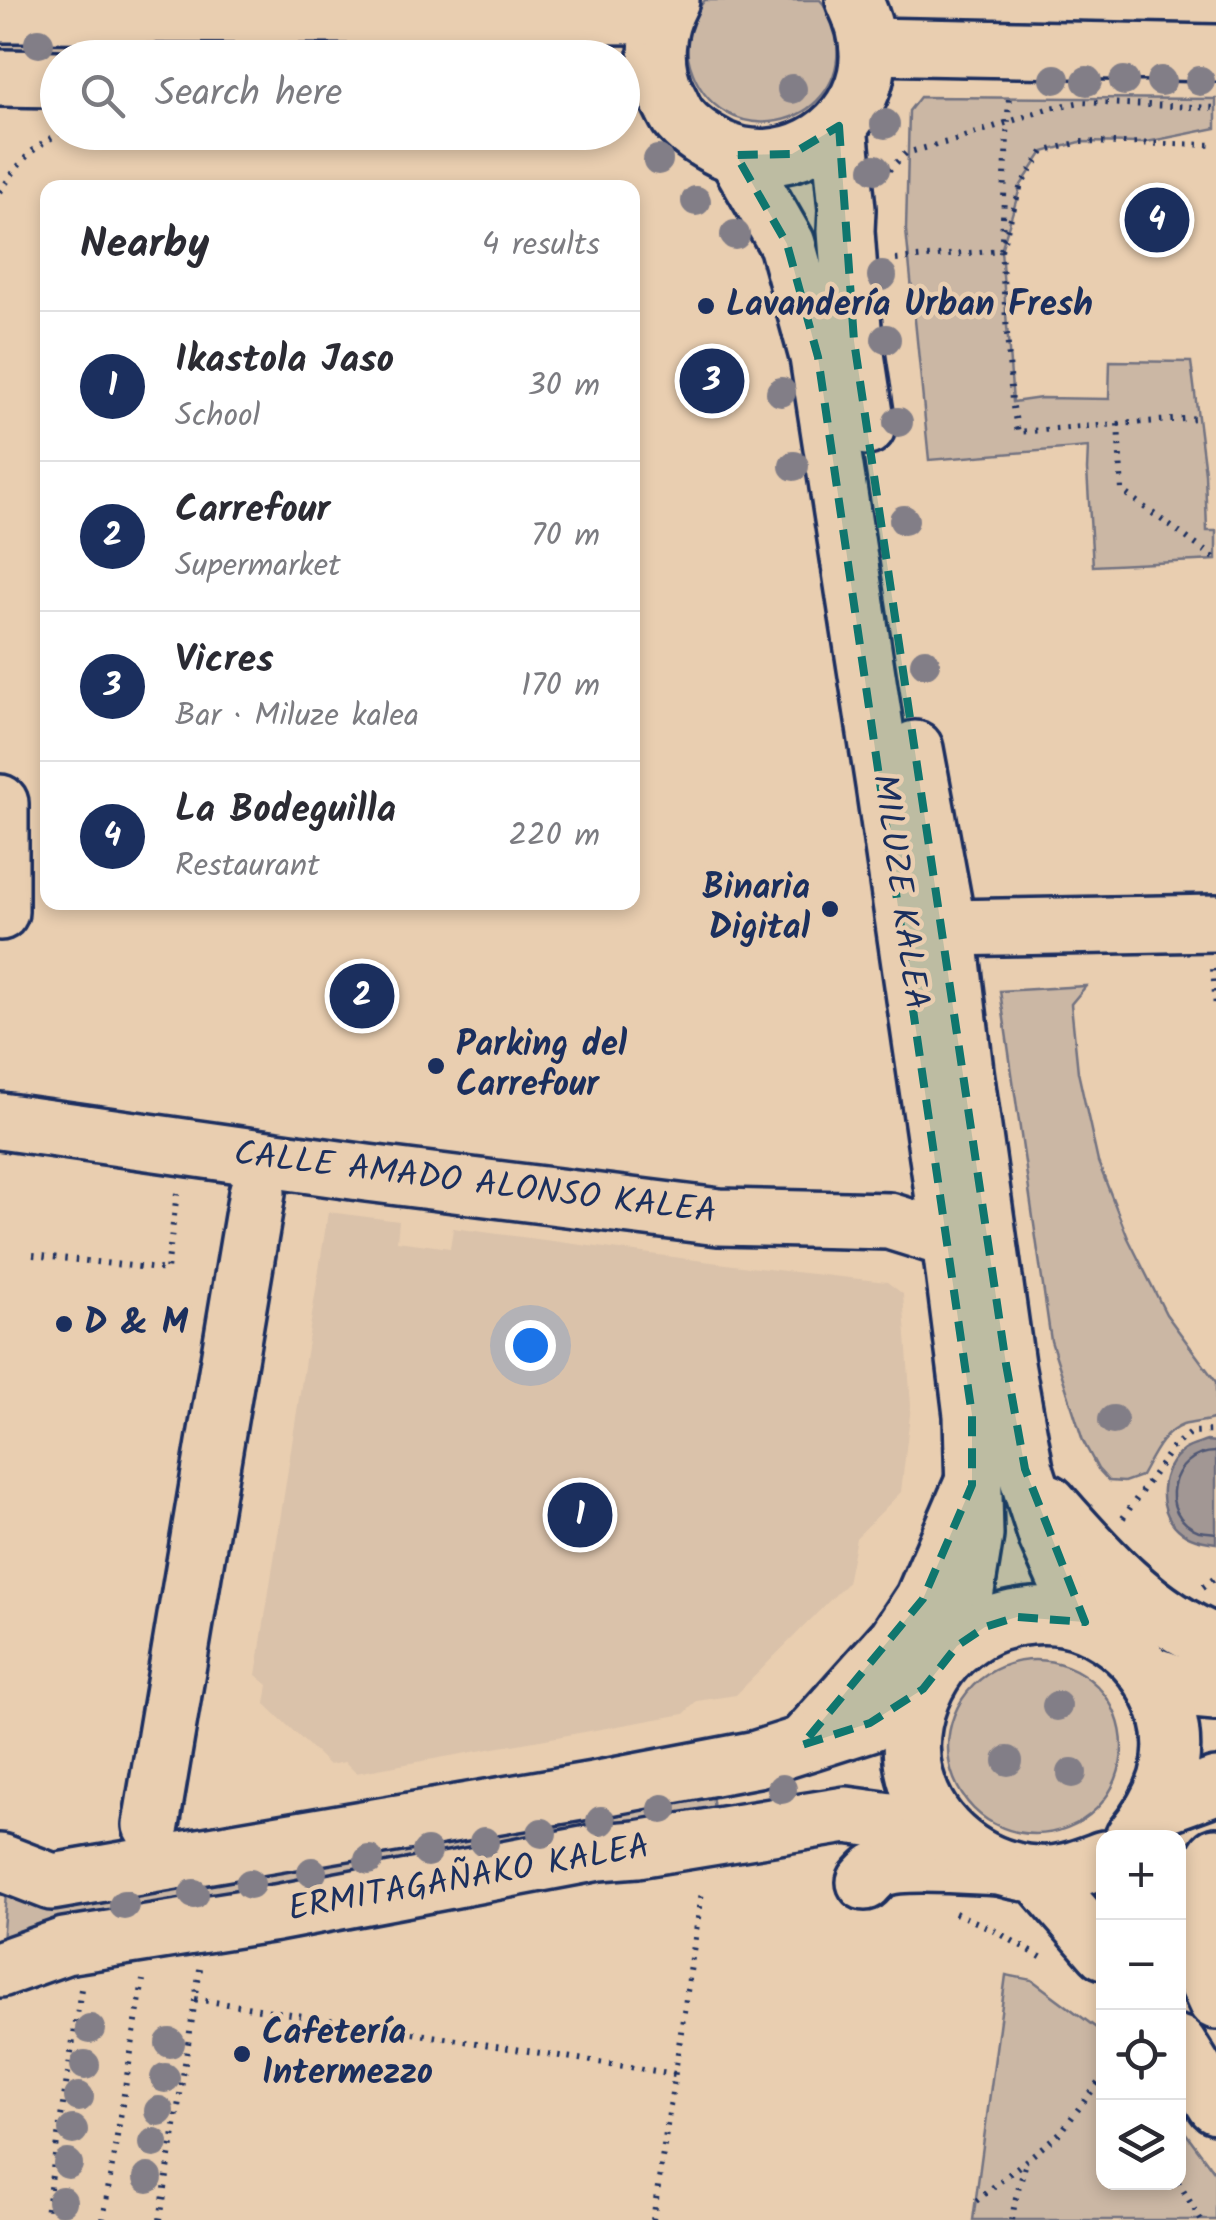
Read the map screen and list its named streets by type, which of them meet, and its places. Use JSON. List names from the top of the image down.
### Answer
{
  "streets": {
    "main road": ["MILUZE KALEA", "CALLE AMADO ALONSO KALEA", "ERMITAGAÑAKO KALEA"]
  },
  "crossings": [
    ["MILUZE KALEA", "CALLE AMADO ALONSO KALEA"]
  ],
  "places": [
    "Lavandería Urban Fresh",
    "Binaria Digital",
    "Parking del Carrefour",
    "D & M",
    "Cafetería Intermezzo"
  ],
  "page": {
    "search": "Search here",
    "heading": ["Nearby", "4 results"],
    "pins": [
      "4",
      "3",
      "2",
      "1"
    ],
    "list": [
      {
        "mark": "1",
        "name": "Ikastola Jaso",
        "note": "School",
        "value": "30 m"
      },
      {
        "mark": "2",
        "name": "Carrefour",
        "note": "Supermarket",
        "value": "70 m"
      },
      {
        "mark": "3",
        "name": "Vicres",
        "note": "Bar · Miluze kalea",
        "value": "170 m"
      },
      {
        "mark": "4",
        "name": "La Bodeguilla",
        "note": "Restaurant",
        "value": "220 m"
      }
    ],
    "map_buttons": ["+", "−"]
  }
}
